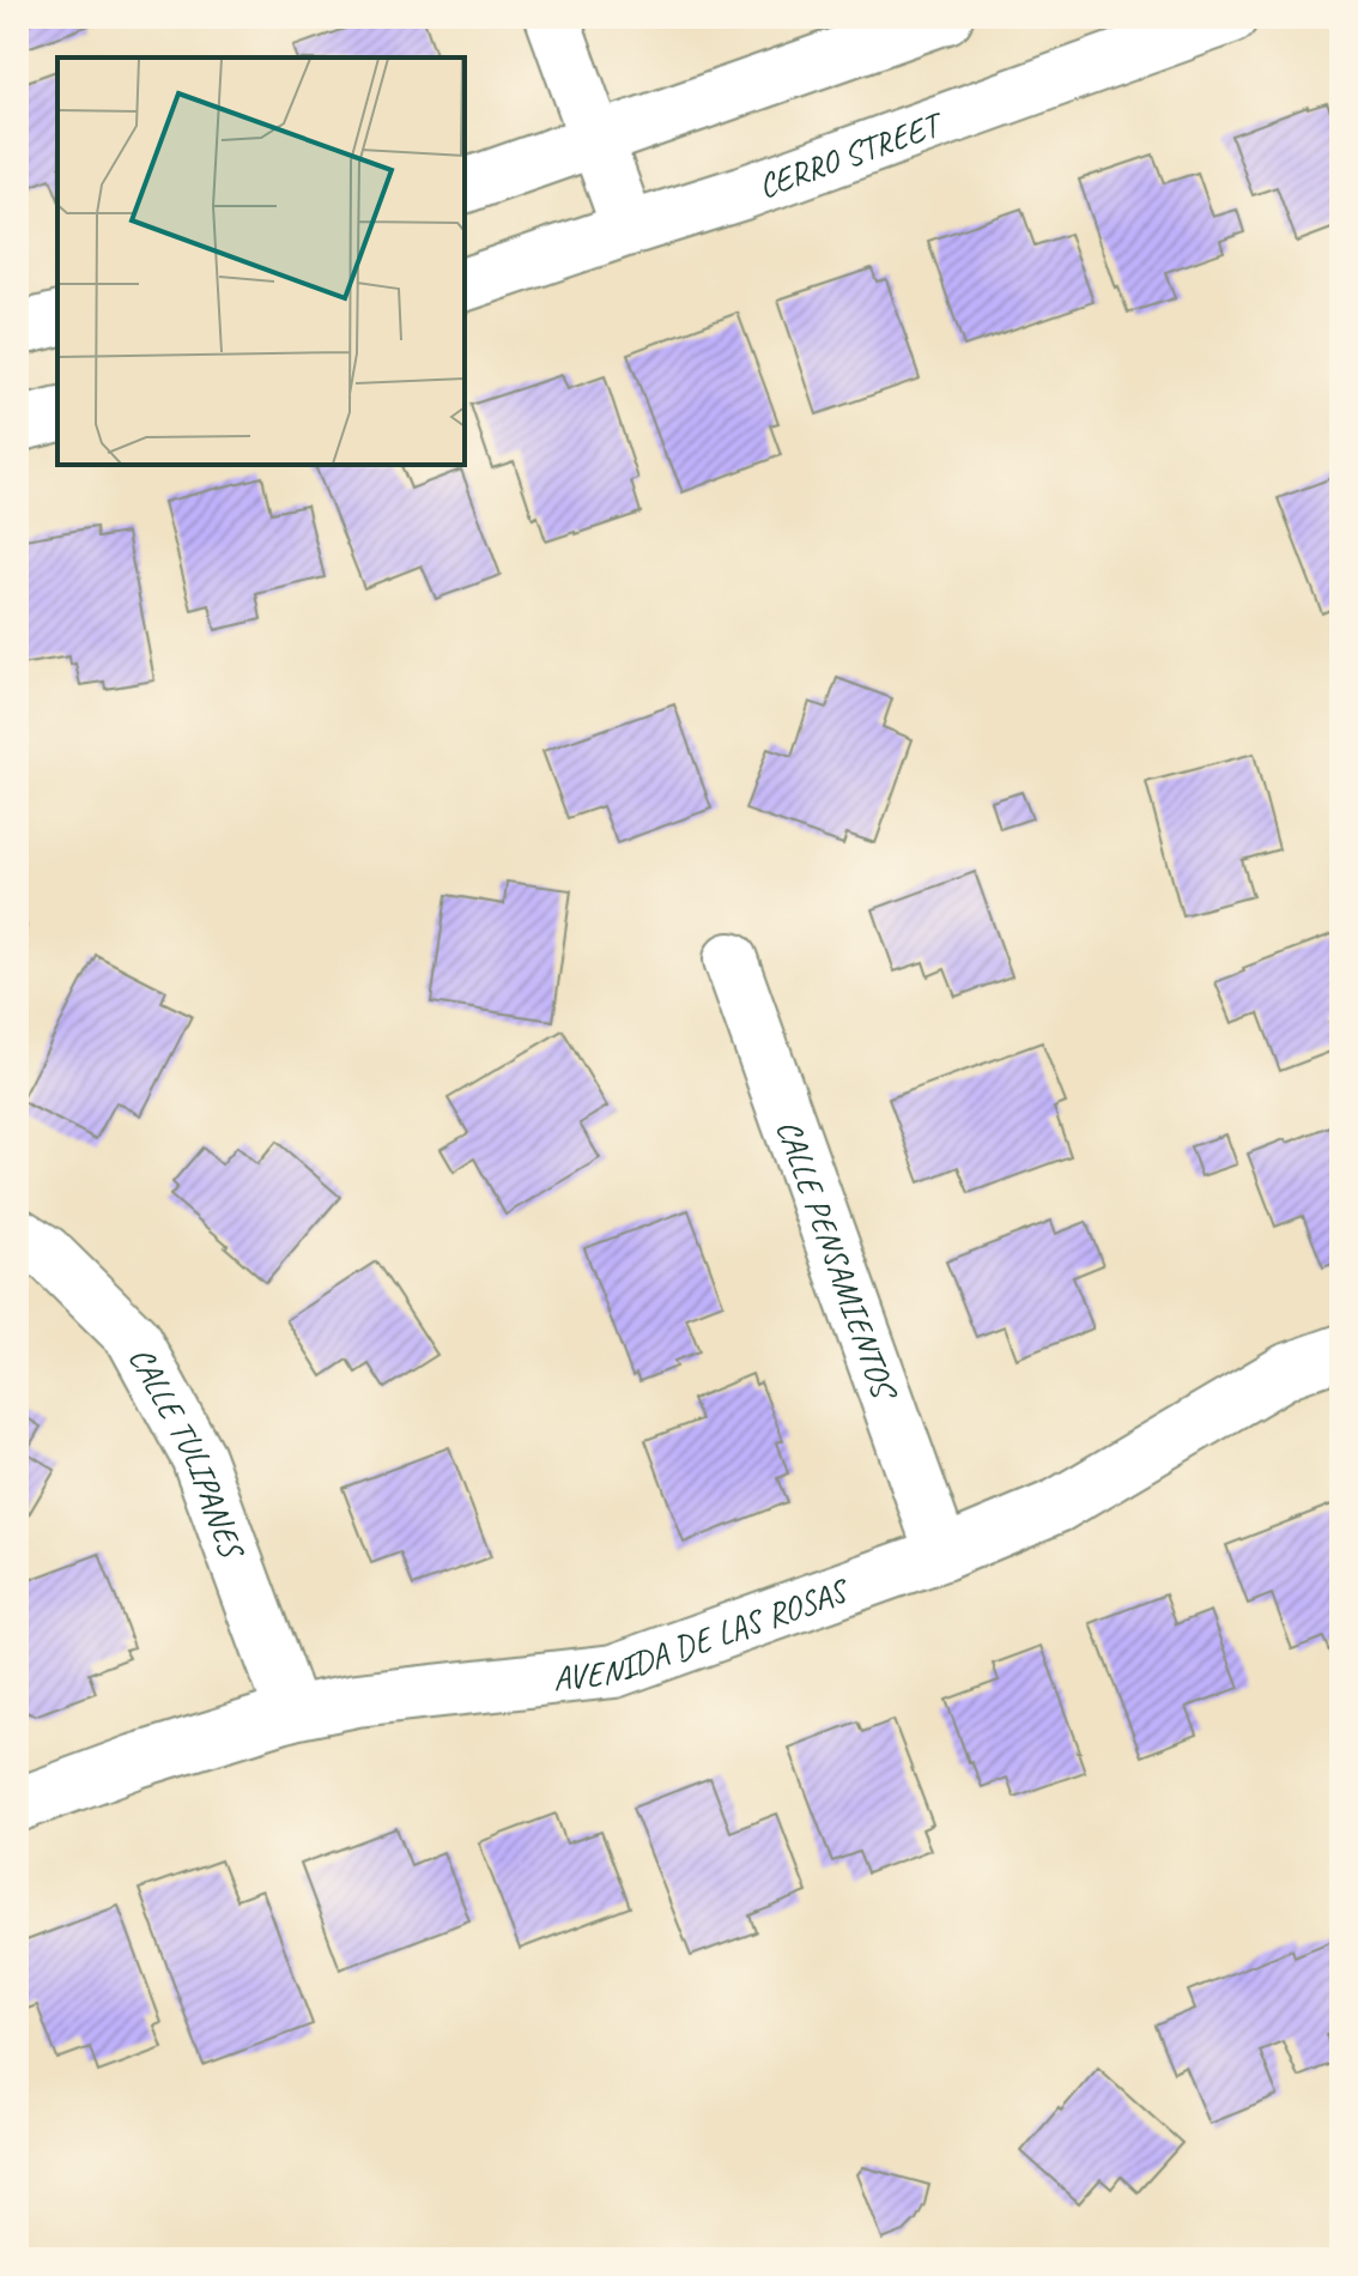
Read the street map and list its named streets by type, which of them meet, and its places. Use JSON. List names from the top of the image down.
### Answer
{
  "streets": {
    "street": [
      "CERRO STREET",
      "CALLE PENSAMIENTOS",
      "CALLE TULIPANES",
      "AVENIDA DE LAS ROSAS"
    ]
  },
  "crossings": [
    ["CALLE PENSAMIENTOS", "AVENIDA DE LAS ROSAS"],
    ["CALLE TULIPANES", "AVENIDA DE LAS ROSAS"]
  ]
}
